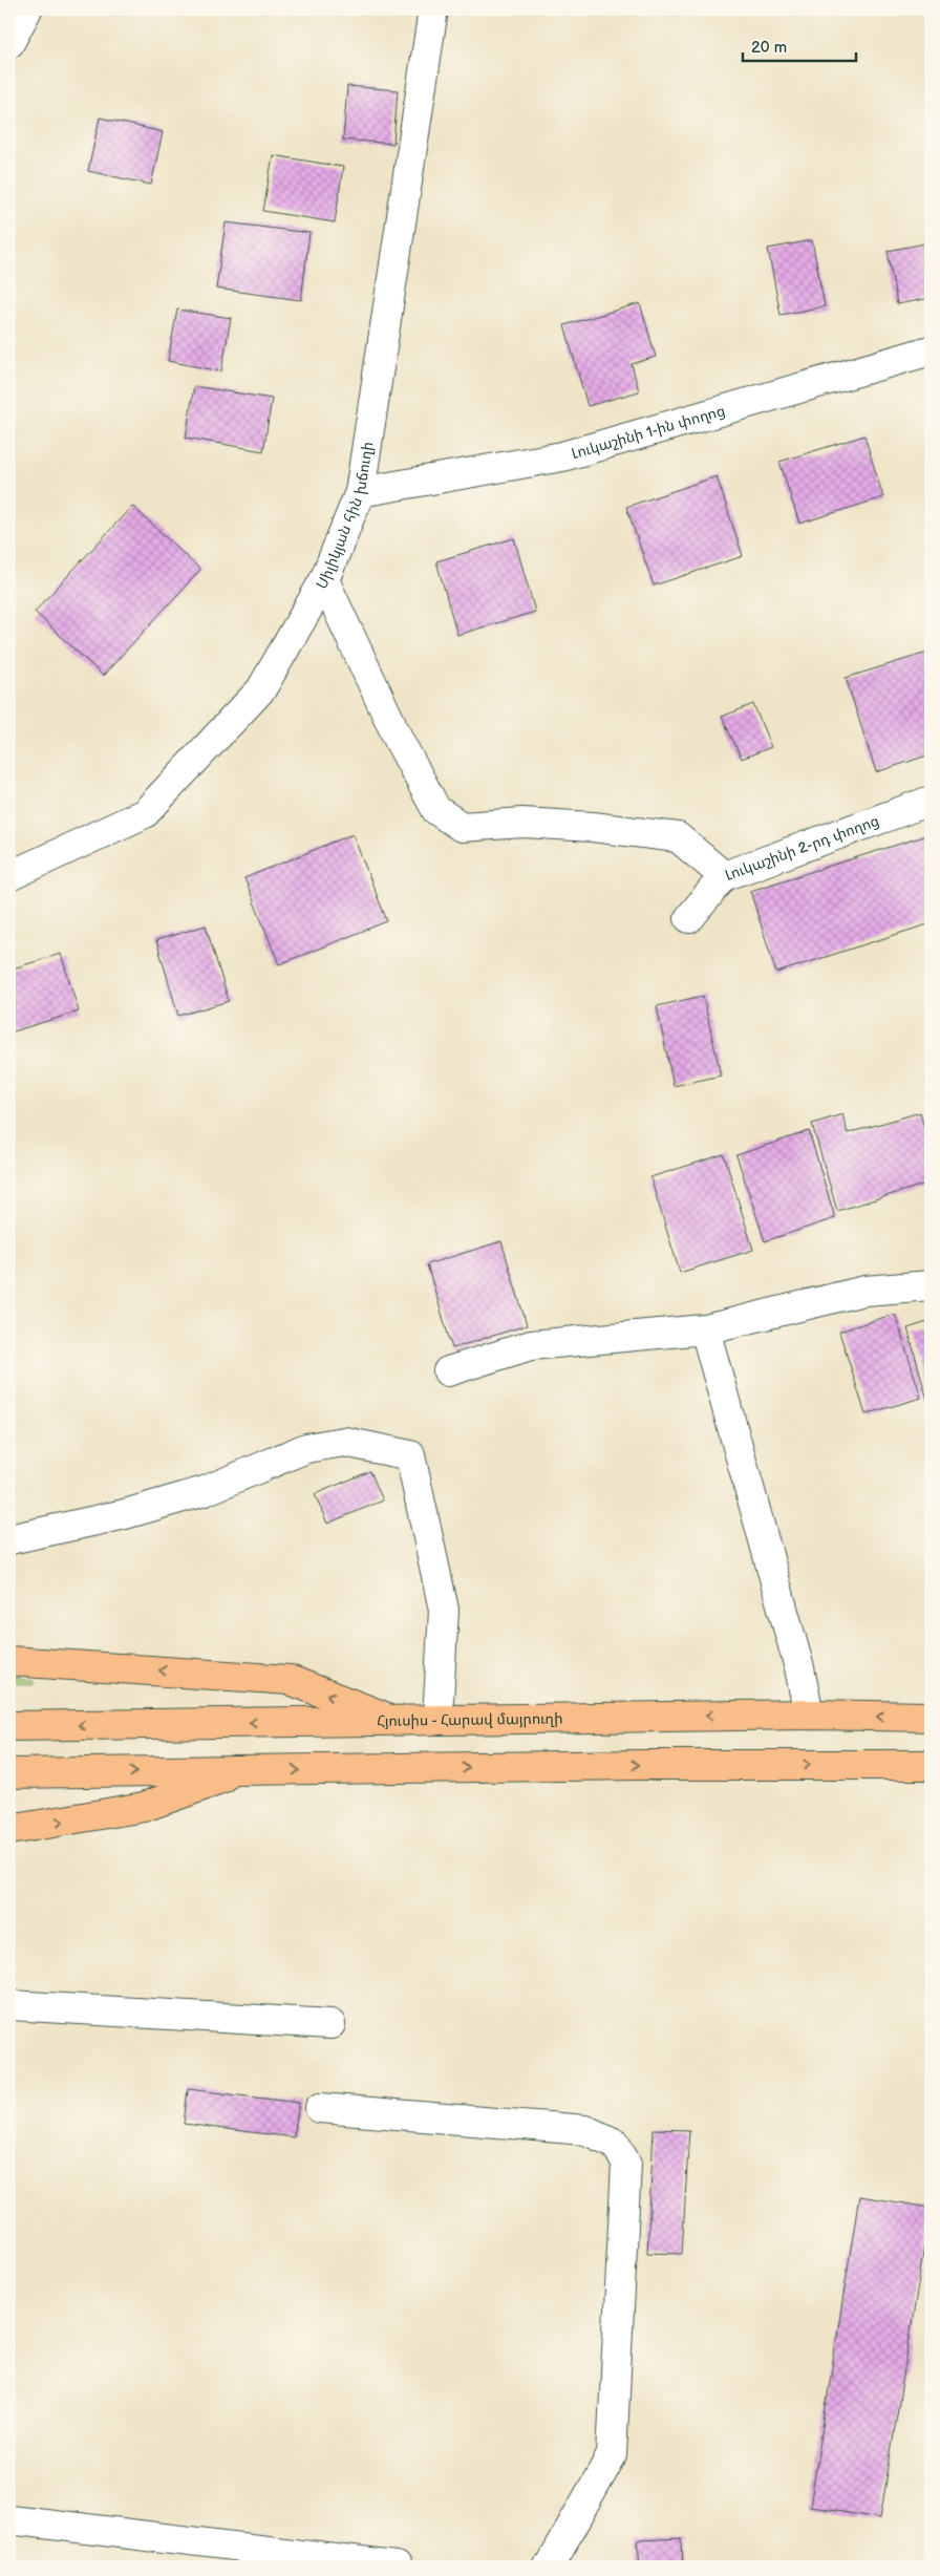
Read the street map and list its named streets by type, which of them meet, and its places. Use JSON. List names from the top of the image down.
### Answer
{
  "streets": {
    "highway": ["Հյուսիս - Հարավ մայրուղի"],
    "street": ["Լուկաշինի 1-ին փողոց", "Սիլիկյան հին խճուղի", "Լուկաշինի 2-րդ փողոց"]
  },
  "crossings": [
    ["Լուկաշինի 1-ին փողոց", "Սիլիկյան հին խճուղի"]
  ],
  "scale_bar": "20 m"
}
